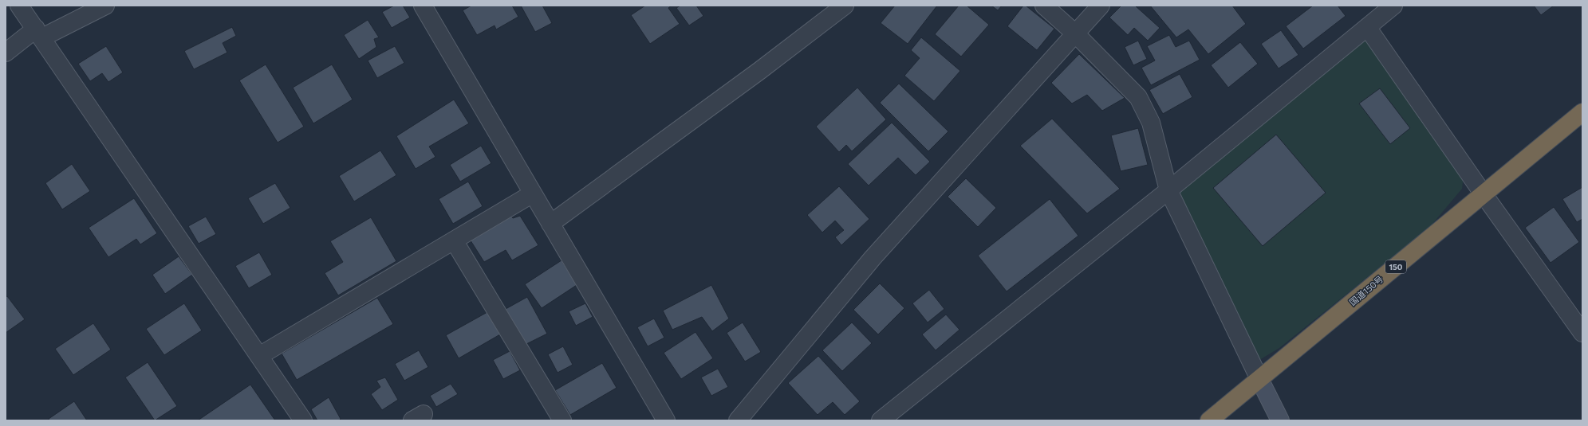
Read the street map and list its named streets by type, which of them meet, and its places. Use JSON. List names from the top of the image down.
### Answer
{
  "streets": {
    "highway": ["150", "国道150号"]
  }
}
